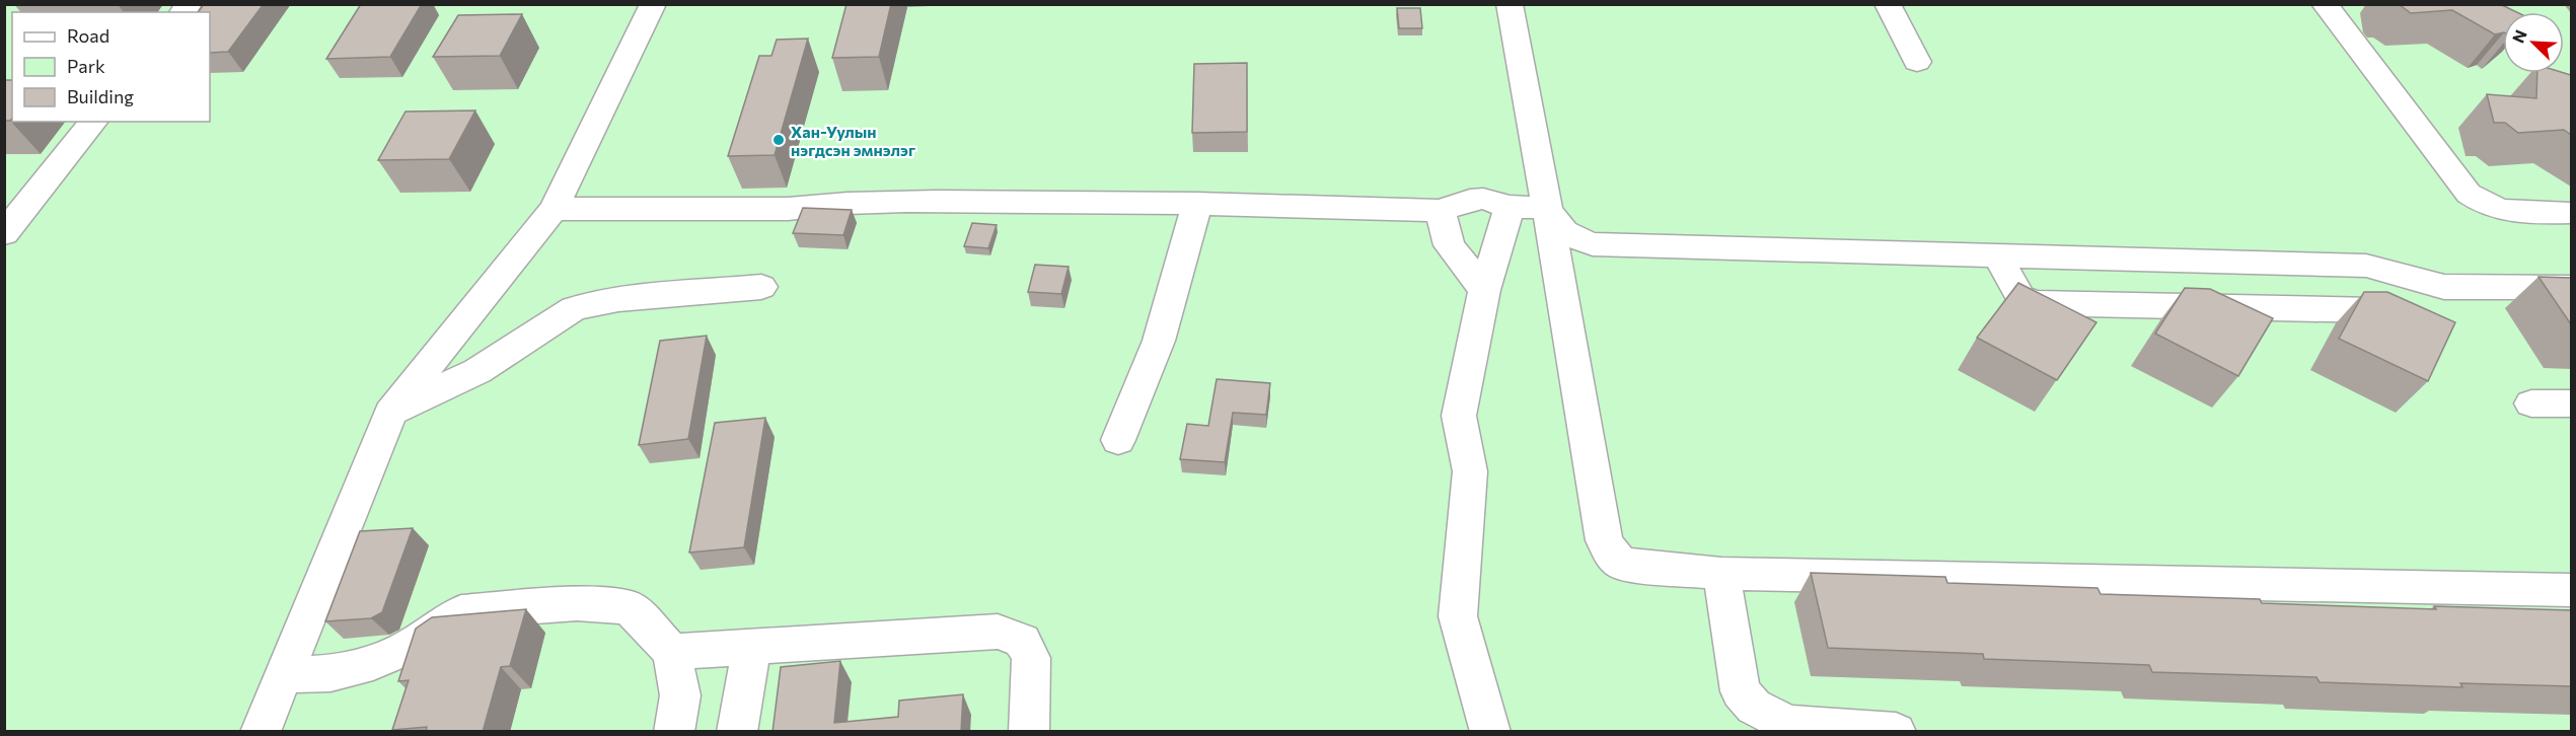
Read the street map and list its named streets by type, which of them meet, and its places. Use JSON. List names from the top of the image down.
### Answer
{
  "places": ["Хан-Уулын нэгдсэн эмнэлэг"],
  "legend": ["Road", "Park", "Building"],
  "north": "top left"
}
